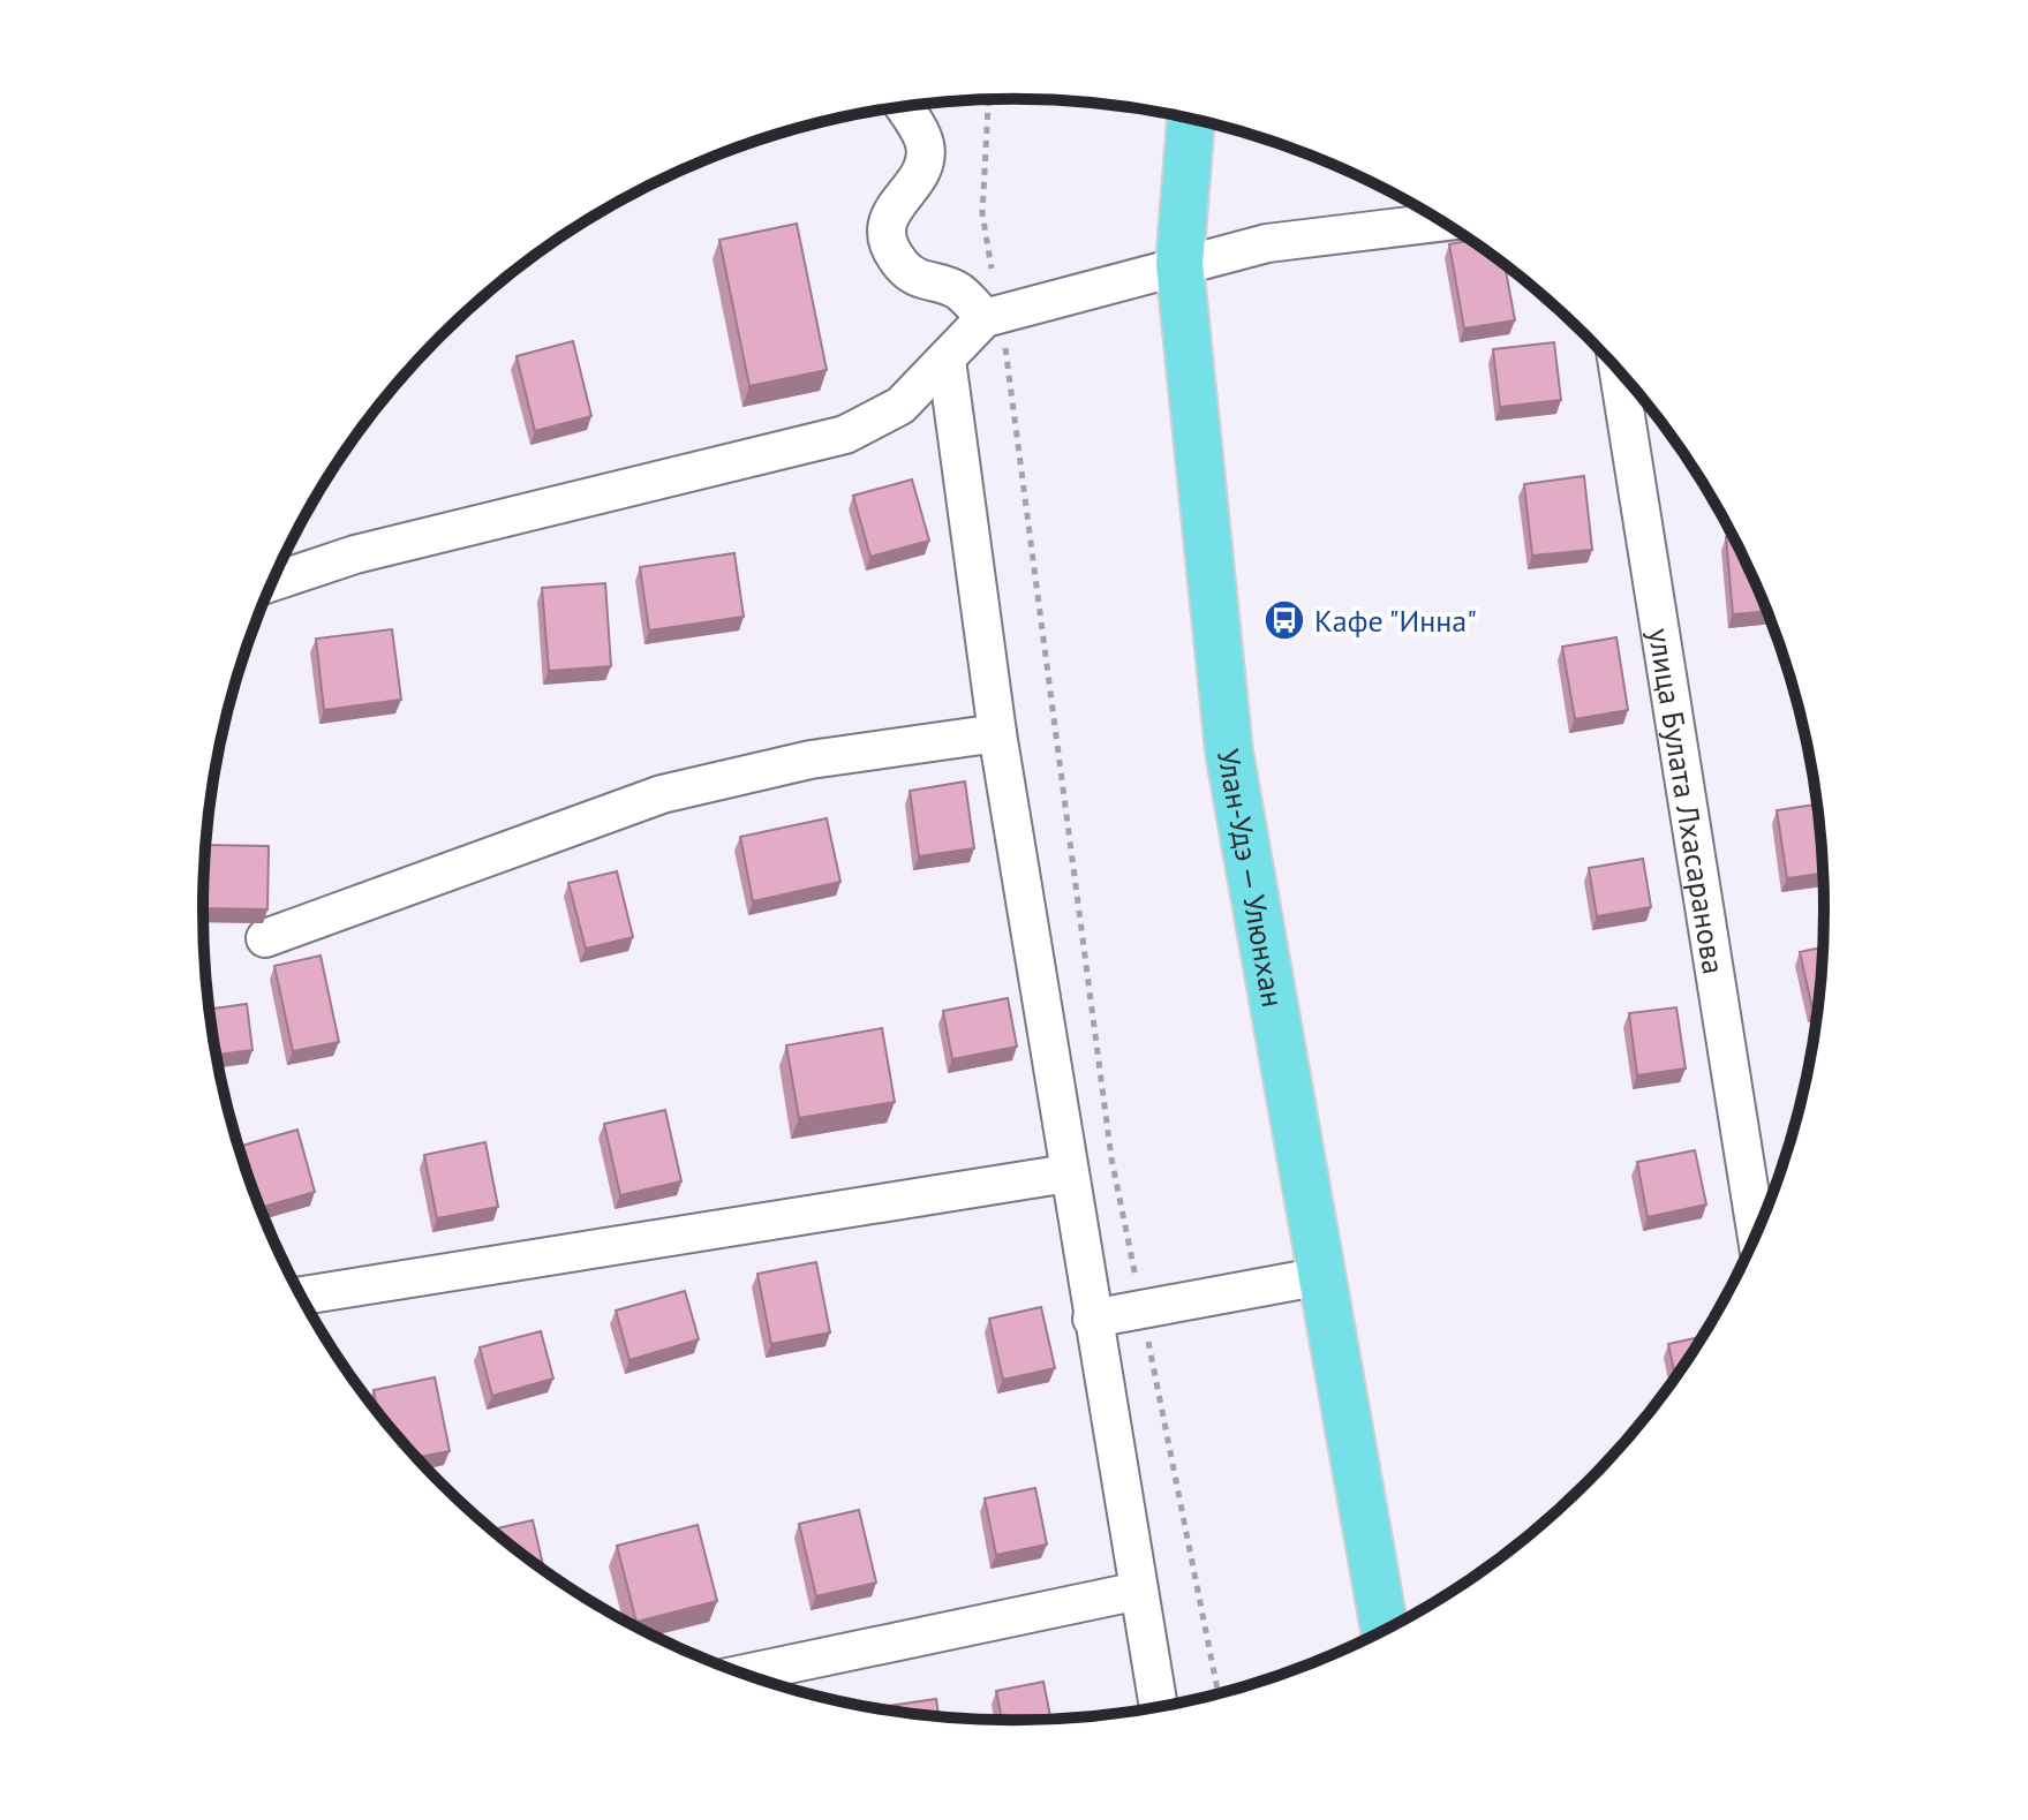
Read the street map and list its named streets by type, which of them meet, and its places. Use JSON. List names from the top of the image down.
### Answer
{
  "streets": {
    "main road": ["Улан-Удэ — Улюнхан"],
    "street": ["улица Булата Лхасаранова"]
  },
  "places": {
    "bus stop": ["Кафе \"Инна\""]
  }
}
